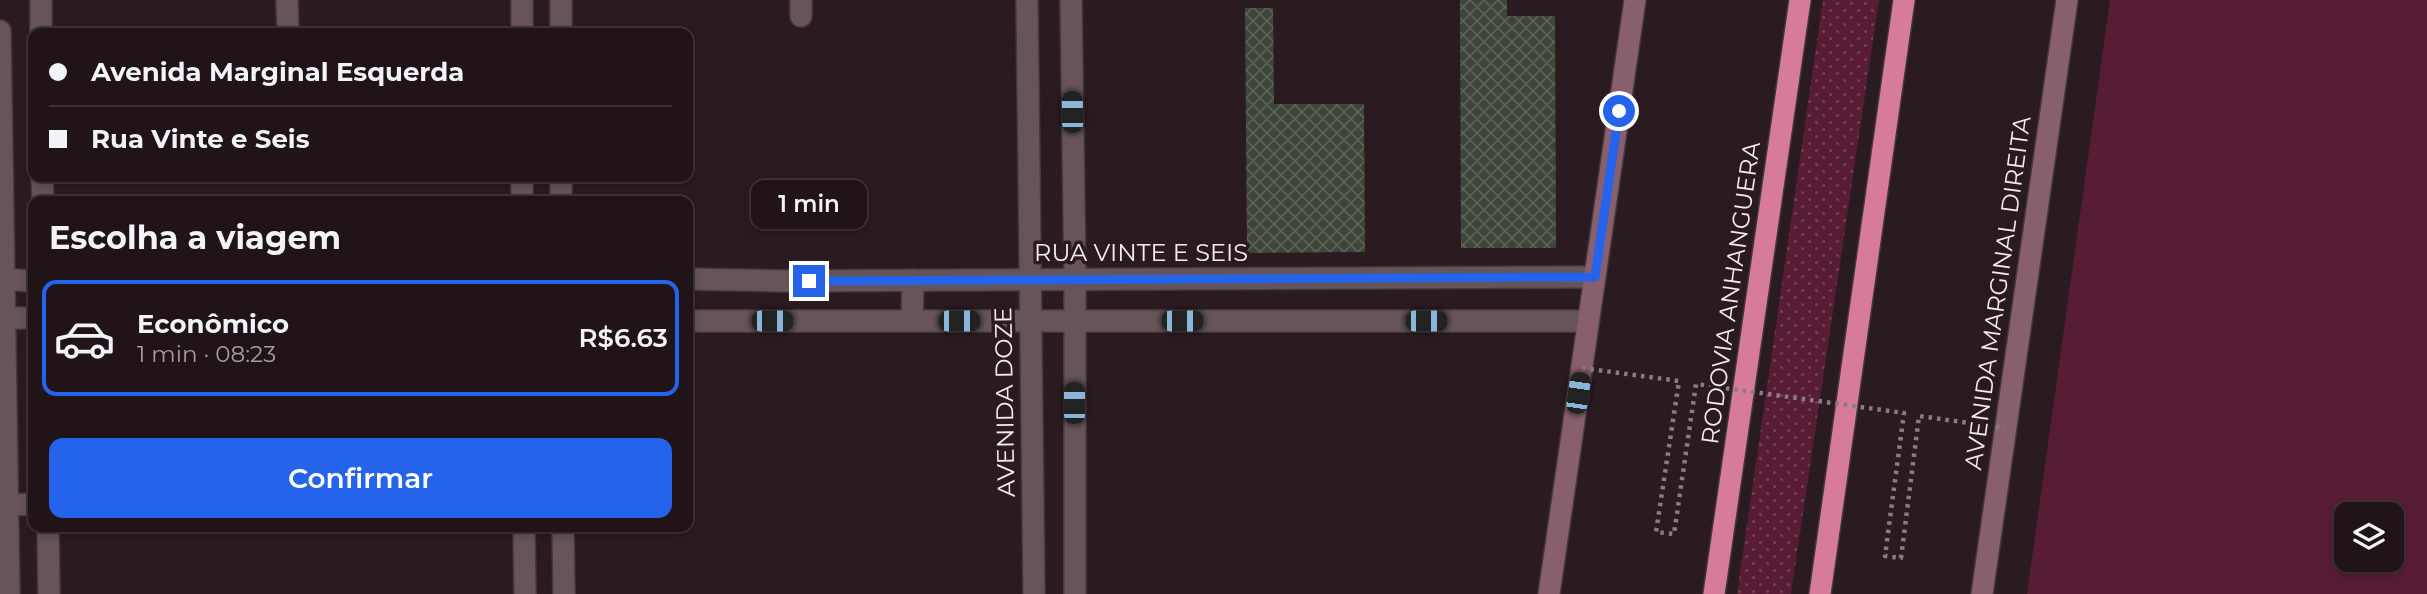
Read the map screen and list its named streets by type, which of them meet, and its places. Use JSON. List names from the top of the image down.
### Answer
{
  "streets": {
    "highway": ["RODOVIA ANHANGUERA"],
    "main road": ["AVENIDA MARGINAL DIREITA"],
    "street": ["RUA VINTE E SEIS", "AVENIDA DOZE"]
  },
  "crossings": [
    ["RUA VINTE E SEIS", "AVENIDA DOZE"]
  ],
  "page": {
    "banner": ["Avenida Marginal Esquerda", "Rua Vinte e Seis"],
    "bubble": "1 min",
    "heading": "Escolha a viagem",
    "list": [
      {
        "name": "Econômico",
        "note": "1 min · 08:23",
        "value": "R$6.63"
      }
    ],
    "buttons": "Confirmar"
  }
}
